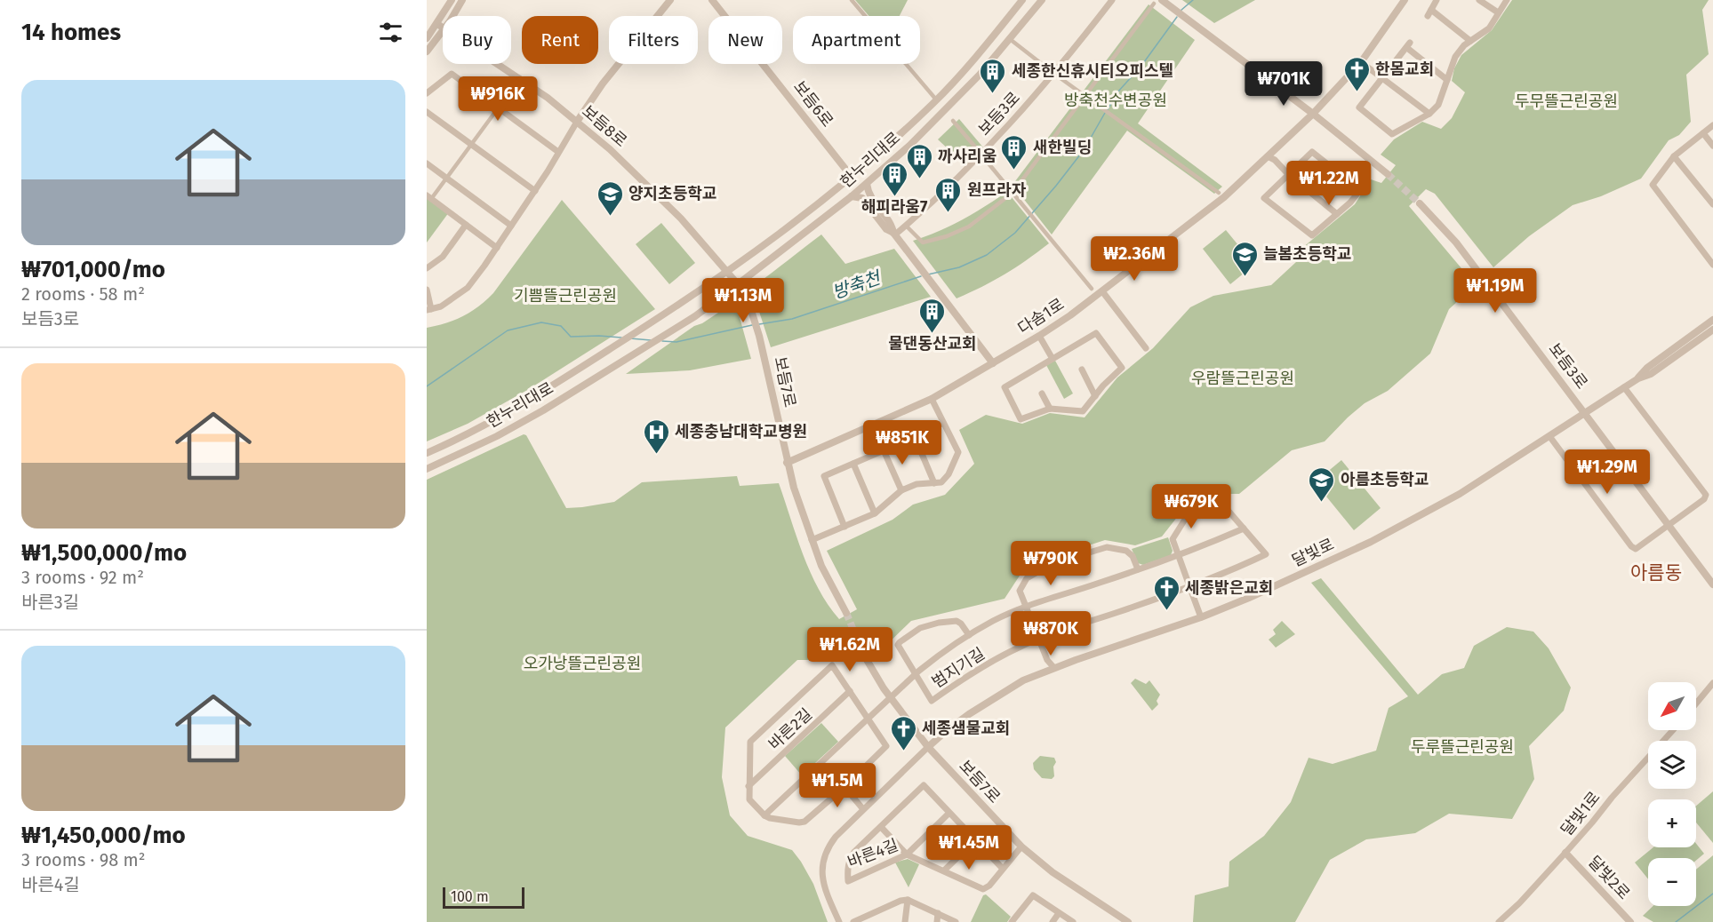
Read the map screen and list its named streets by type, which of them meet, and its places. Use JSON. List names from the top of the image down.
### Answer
{
  "streets": {
    "street": [
      "보듬6로",
      "보듬3로",
      "보듬8로",
      "한누리대로",
      "다솜1로",
      "보듬7로",
      "달빛로",
      "범지기길",
      "바른2길",
      "달빛1로",
      "바른4길",
      "달빛2로"
    ]
  },
  "crossings": [
    ["보듬6로", "한누리대로"],
    ["보듬3로", "달빛로"],
    ["보듬8로", "한누리대로"],
    ["한누리대로", "보듬7로"],
    ["다솜1로", "보듬7로"],
    ["보듬7로", "달빛로"],
    ["보듬7로", "범지기길"],
    ["보듬7로", "바른4길"],
    ["달빛1로", "달빛2로"]
  ],
  "districts": ["아름동"],
  "water": ["방축천"],
  "parks": [
    "방축천수변공원",
    "두무뜰근린공원",
    "기쁨뜰근린공원",
    "우람뜰근린공원",
    "오가낭뜰근린공원",
    "두루뜰근린공원"
  ],
  "places": {
    "church": ["한몸교회", "세종밝은교회", "세종샘물교회"],
    "building": [
      "세종한신휴시티오피스텔",
      "새한빌딩",
      "까사리움",
      "해피라움7",
      "원프라자",
      "물댄동산교회"
    ],
    "school or university": ["양지초등학교", "늘봄초등학교", "아름초등학교"],
    "hospital": ["세종충남대학교병원"]
  },
  "scale_bar": "100 m",
  "north": "bottom left",
  "page": {
    "heading": "14 homes",
    "chip": [
      "Buy",
      "Rent",
      "Filters",
      "New",
      "Apartment"
    ],
    "price": [
      "₩701K",
      "₩916K",
      "₩1.22M",
      "₩2.36M",
      "₩1.19M",
      "₩1.13M",
      "₩851K",
      "₩1.29M",
      "₩679K",
      "₩790K",
      "₩870K",
      "₩1.62M",
      "₩1.5M",
      "₩1.45M"
    ],
    "list": [
      {
        "name": "₩701,000/mo",
        "note": "2 rooms · 58 m² · 보듬3로"
      },
      {
        "name": "₩1,500,000/mo",
        "note": "3 rooms · 92 m² · 바른3길"
      },
      {
        "name": "₩1,450,000/mo",
        "note": "3 rooms · 98 m² · 바른4길"
      }
    ],
    "map_buttons": ["+", "−"],
    "scale": "100 m"
  }
}
